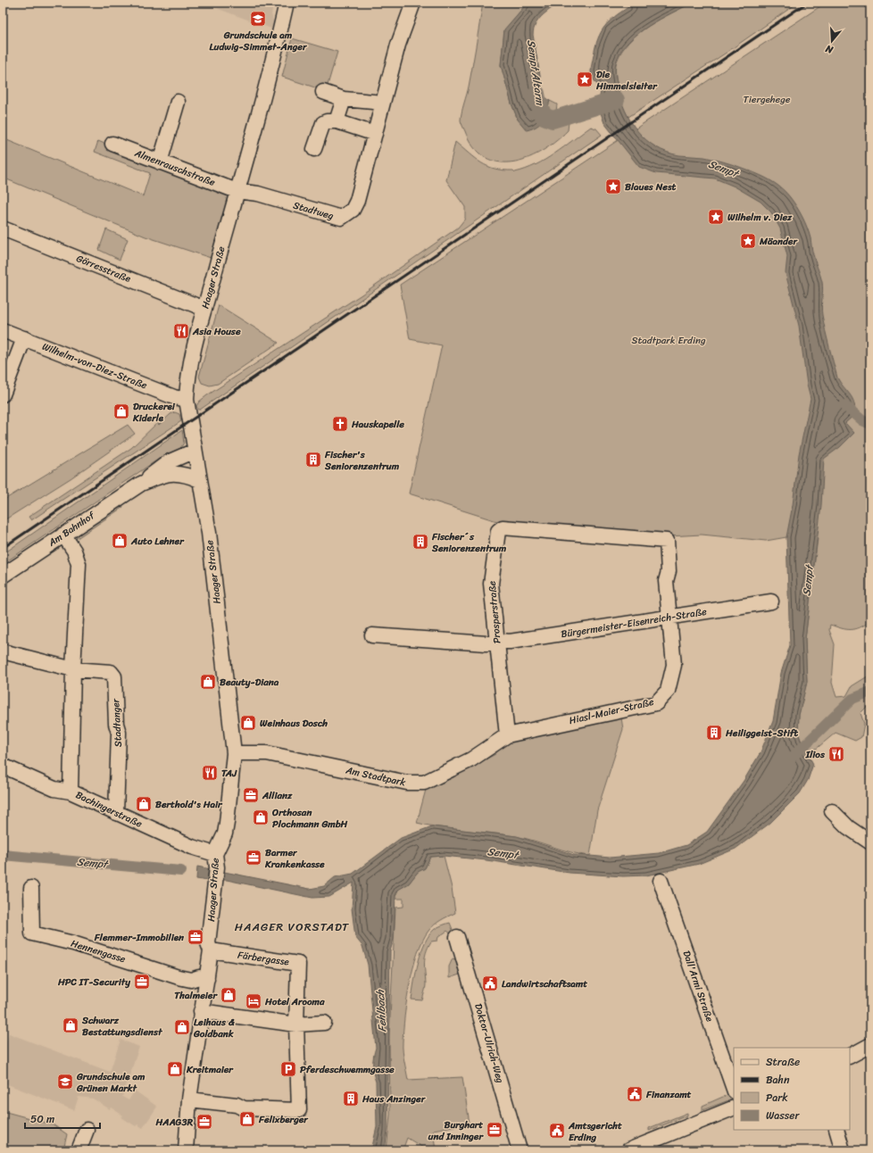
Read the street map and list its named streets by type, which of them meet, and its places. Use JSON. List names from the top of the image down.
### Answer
{
  "streets": {
    "street": [
      "Almenrauschstraße",
      "Stadtweg",
      "Görresstraße",
      "Haager Straße",
      "Wilhelm-von-Diez-Straße",
      "Am Bahnhof",
      "Prosperstraße",
      "Bürgermeister-Eisenreich-Straße",
      "Hiasl-Maier-Straße",
      "Stadtanger",
      "Am Stadtpark",
      "Bachingerstraße",
      "Hennengasse",
      "Färbergasse",
      "Dall'Armi Straße",
      "Doktor-Ulrich-Weg"
    ]
  },
  "crossings": [
    ["Almenrauschstraße", "Stadtweg"],
    ["Almenrauschstraße", "Haager Straße"],
    ["Stadtweg", "Haager Straße"],
    ["Görresstraße", "Haager Straße"],
    ["Haager Straße", "Wilhelm-von-Diez-Straße"],
    ["Haager Straße", "Am Bahnhof"],
    ["Haager Straße", "Am Stadtpark"],
    ["Haager Straße", "Bachingerstraße"],
    ["Haager Straße", "Hennengasse"],
    ["Haager Straße", "Färbergasse"],
    ["Prosperstraße", "Bürgermeister-Eisenreich-Straße"],
    ["Prosperstraße", "Hiasl-Maier-Straße"],
    ["Prosperstraße", "Am Stadtpark"],
    ["Bürgermeister-Eisenreich-Straße", "Hiasl-Maier-Straße"],
    ["Hiasl-Maier-Straße", "Am Stadtpark"],
    ["Stadtanger", "Bachingerstraße"]
  ],
  "districts": ["HAAGER VORSTADT"],
  "water": ["Sempt Altarm", "Sempt", "Fehlbach"],
  "parks": ["Tiergehege", "Stadtpark Erding"],
  "places": {
    "school or university": ["Grundschule am Ludwig-Simmet-Anger", "Grundschule am Grünen Markt"],
    "place": [
      "Die Himmelsleiter",
      "Blaues Nest",
      "Wilhelm v. Diez",
      "Mäander"
    ],
    "restaurant": ["Asia House", "Ilios", "TAJ"],
    "shop": [
      "Druckerei Kiderle",
      "Auto Lehner",
      "Beauty-Diana",
      "Weinhaus Dosch",
      "Berthold's Hair",
      "Orthosan Plochmann GmbH",
      "Thalmeier",
      "Schwarz Bestattungsdienst",
      "Leihaus & Goldbank",
      "Kreitmaier",
      "Felixberger"
    ],
    "church": ["Hauskapelle"],
    "building": [
      "Fischer's Seniorenzentrum",
      "Fischer´s Seniorenzentrum",
      "Heiliggeist-Stift",
      "Haus Anzinger"
    ],
    "office": [
      "Allianz",
      "Barmer Krankenkasse",
      "Flemmer-Immobilien",
      "HPC IT-Security",
      "HAAG3R",
      "Burghart und Inninger"
    ],
    "public building": ["Landwirtschaftsamt", "Finanzamt", "Amtsgericht Erding"],
    "hotel": ["Hotel Arooma"],
    "parking": ["Pferdeschwemmgasse"]
  },
  "legend": [
    "Straße",
    "Bahn",
    "Park",
    "Wasser"
  ],
  "scale_bar": "50 m",
  "north": "bottom"
}
